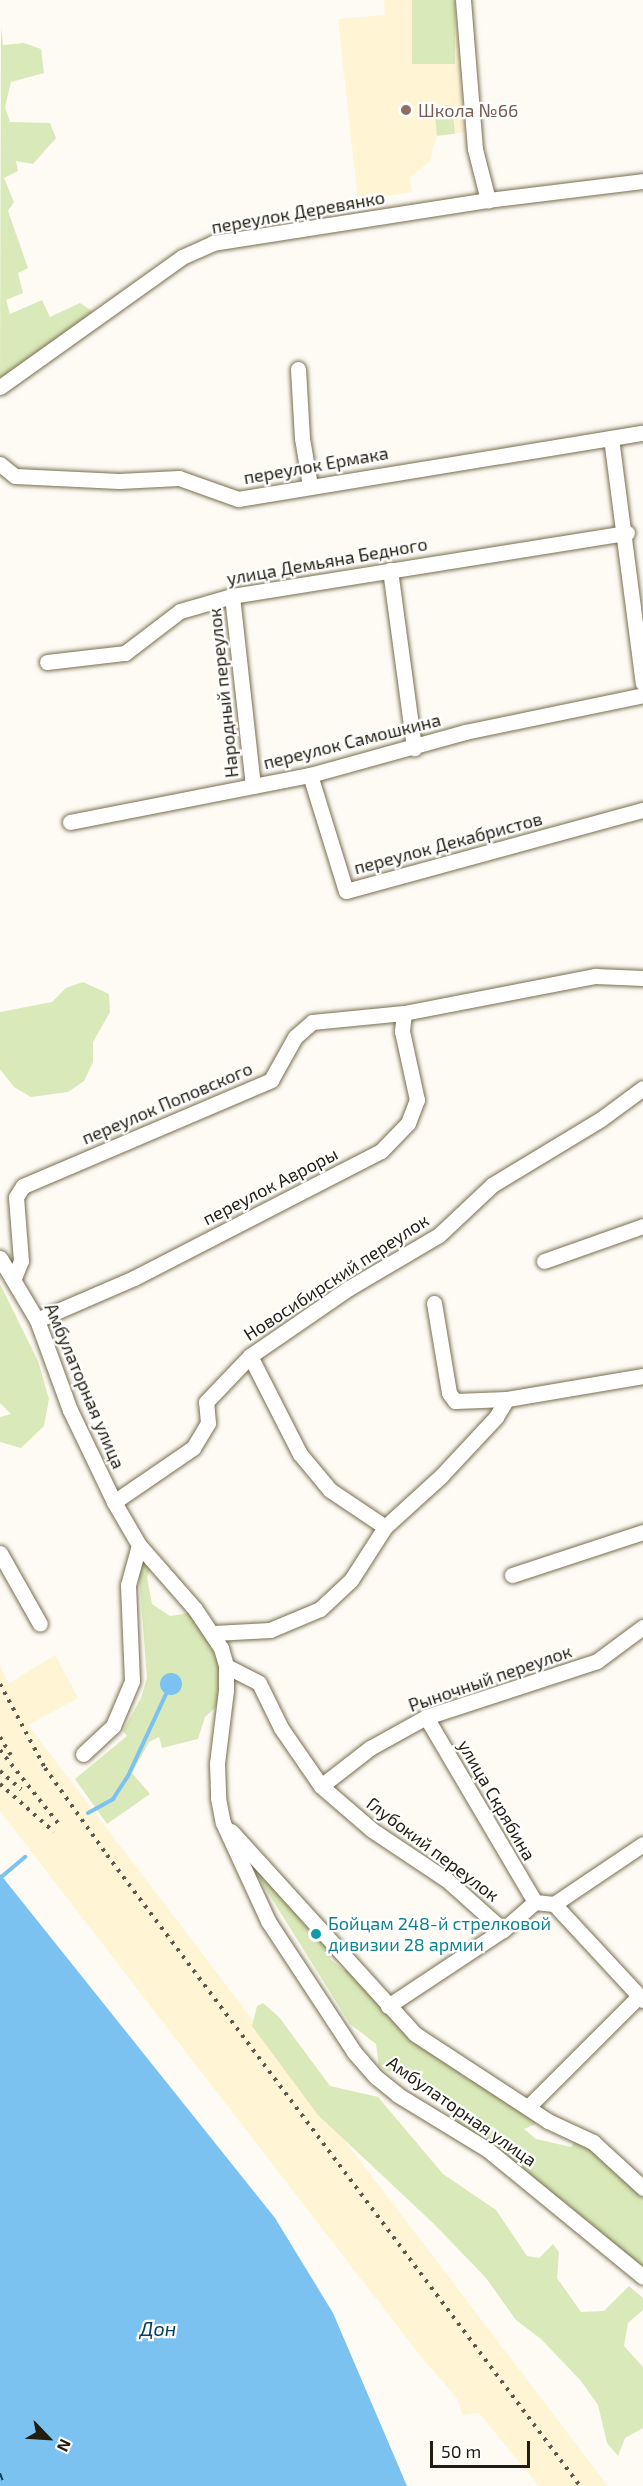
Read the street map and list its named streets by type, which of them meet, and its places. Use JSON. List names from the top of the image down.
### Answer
{
  "streets": {
    "street": [
      "переулок Деревянко",
      "переулок Ермака",
      "улица Демьяна Бедного",
      "Народный переулок",
      "переулок Самошкина",
      "переулок Декабристов",
      "переулок Поповского",
      "переулок Авроры",
      "Новосибирский переулок",
      "Амбулаторная улица",
      "Рыночный переулок",
      "улица Скрябина",
      "Глубокий переулок"
    ]
  },
  "crossings": [
    ["улица Демьяна Бедного", "Народный переулок"],
    ["Народный переулок", "переулок Самошкина"],
    ["переулок Самошкина", "переулок Декабристов"],
    ["переулок Поповского", "переулок Авроры"],
    ["переулок Поповского", "Амбулаторная улица"],
    ["переулок Авроры", "Амбулаторная улица"],
    ["Новосибирский переулок", "Амбулаторная улица"],
    ["Амбулаторная улица", "Глубокий переулок"],
    ["Рыночный переулок", "улица Скрябина"],
    ["Рыночный переулок", "Глубокий переулок"]
  ],
  "water": ["Дон"],
  "places": ["Школа №66", "Бойцам 248-й стрелковой дивизии 28 армии"],
  "scale_bar": "50 m",
  "north": "bottom right"
}
